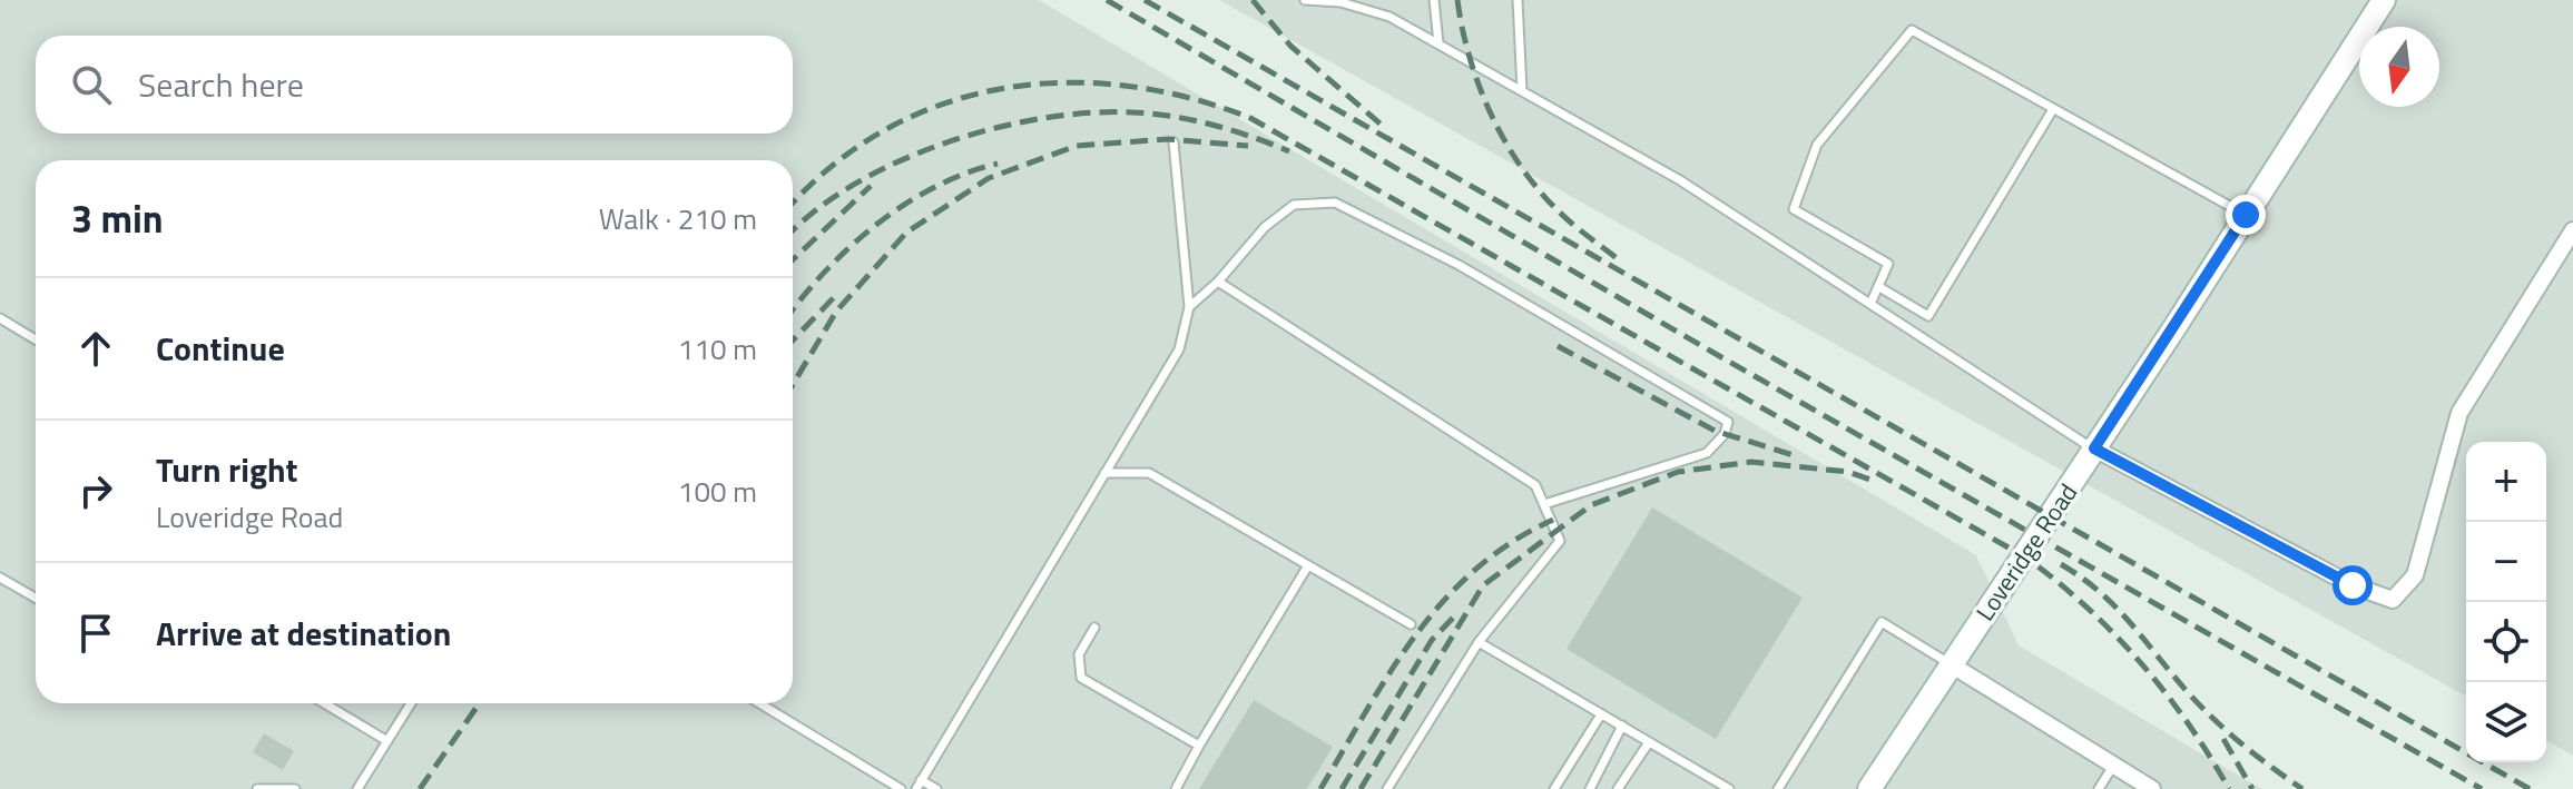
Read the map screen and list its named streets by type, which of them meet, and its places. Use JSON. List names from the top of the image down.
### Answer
{
  "streets": {
    "street": ["Loveridge Road"]
  },
  "north": "bottom",
  "page": {
    "search": "Search here",
    "heading": ["3 min", "Walk · 210 m"],
    "list": [
      ["Continue", "110 m"],
      ["Turn right", "Loveridge Road", "100 m"],
      "Arrive at destination"
    ],
    "map_buttons": ["+", "−"]
  }
}
